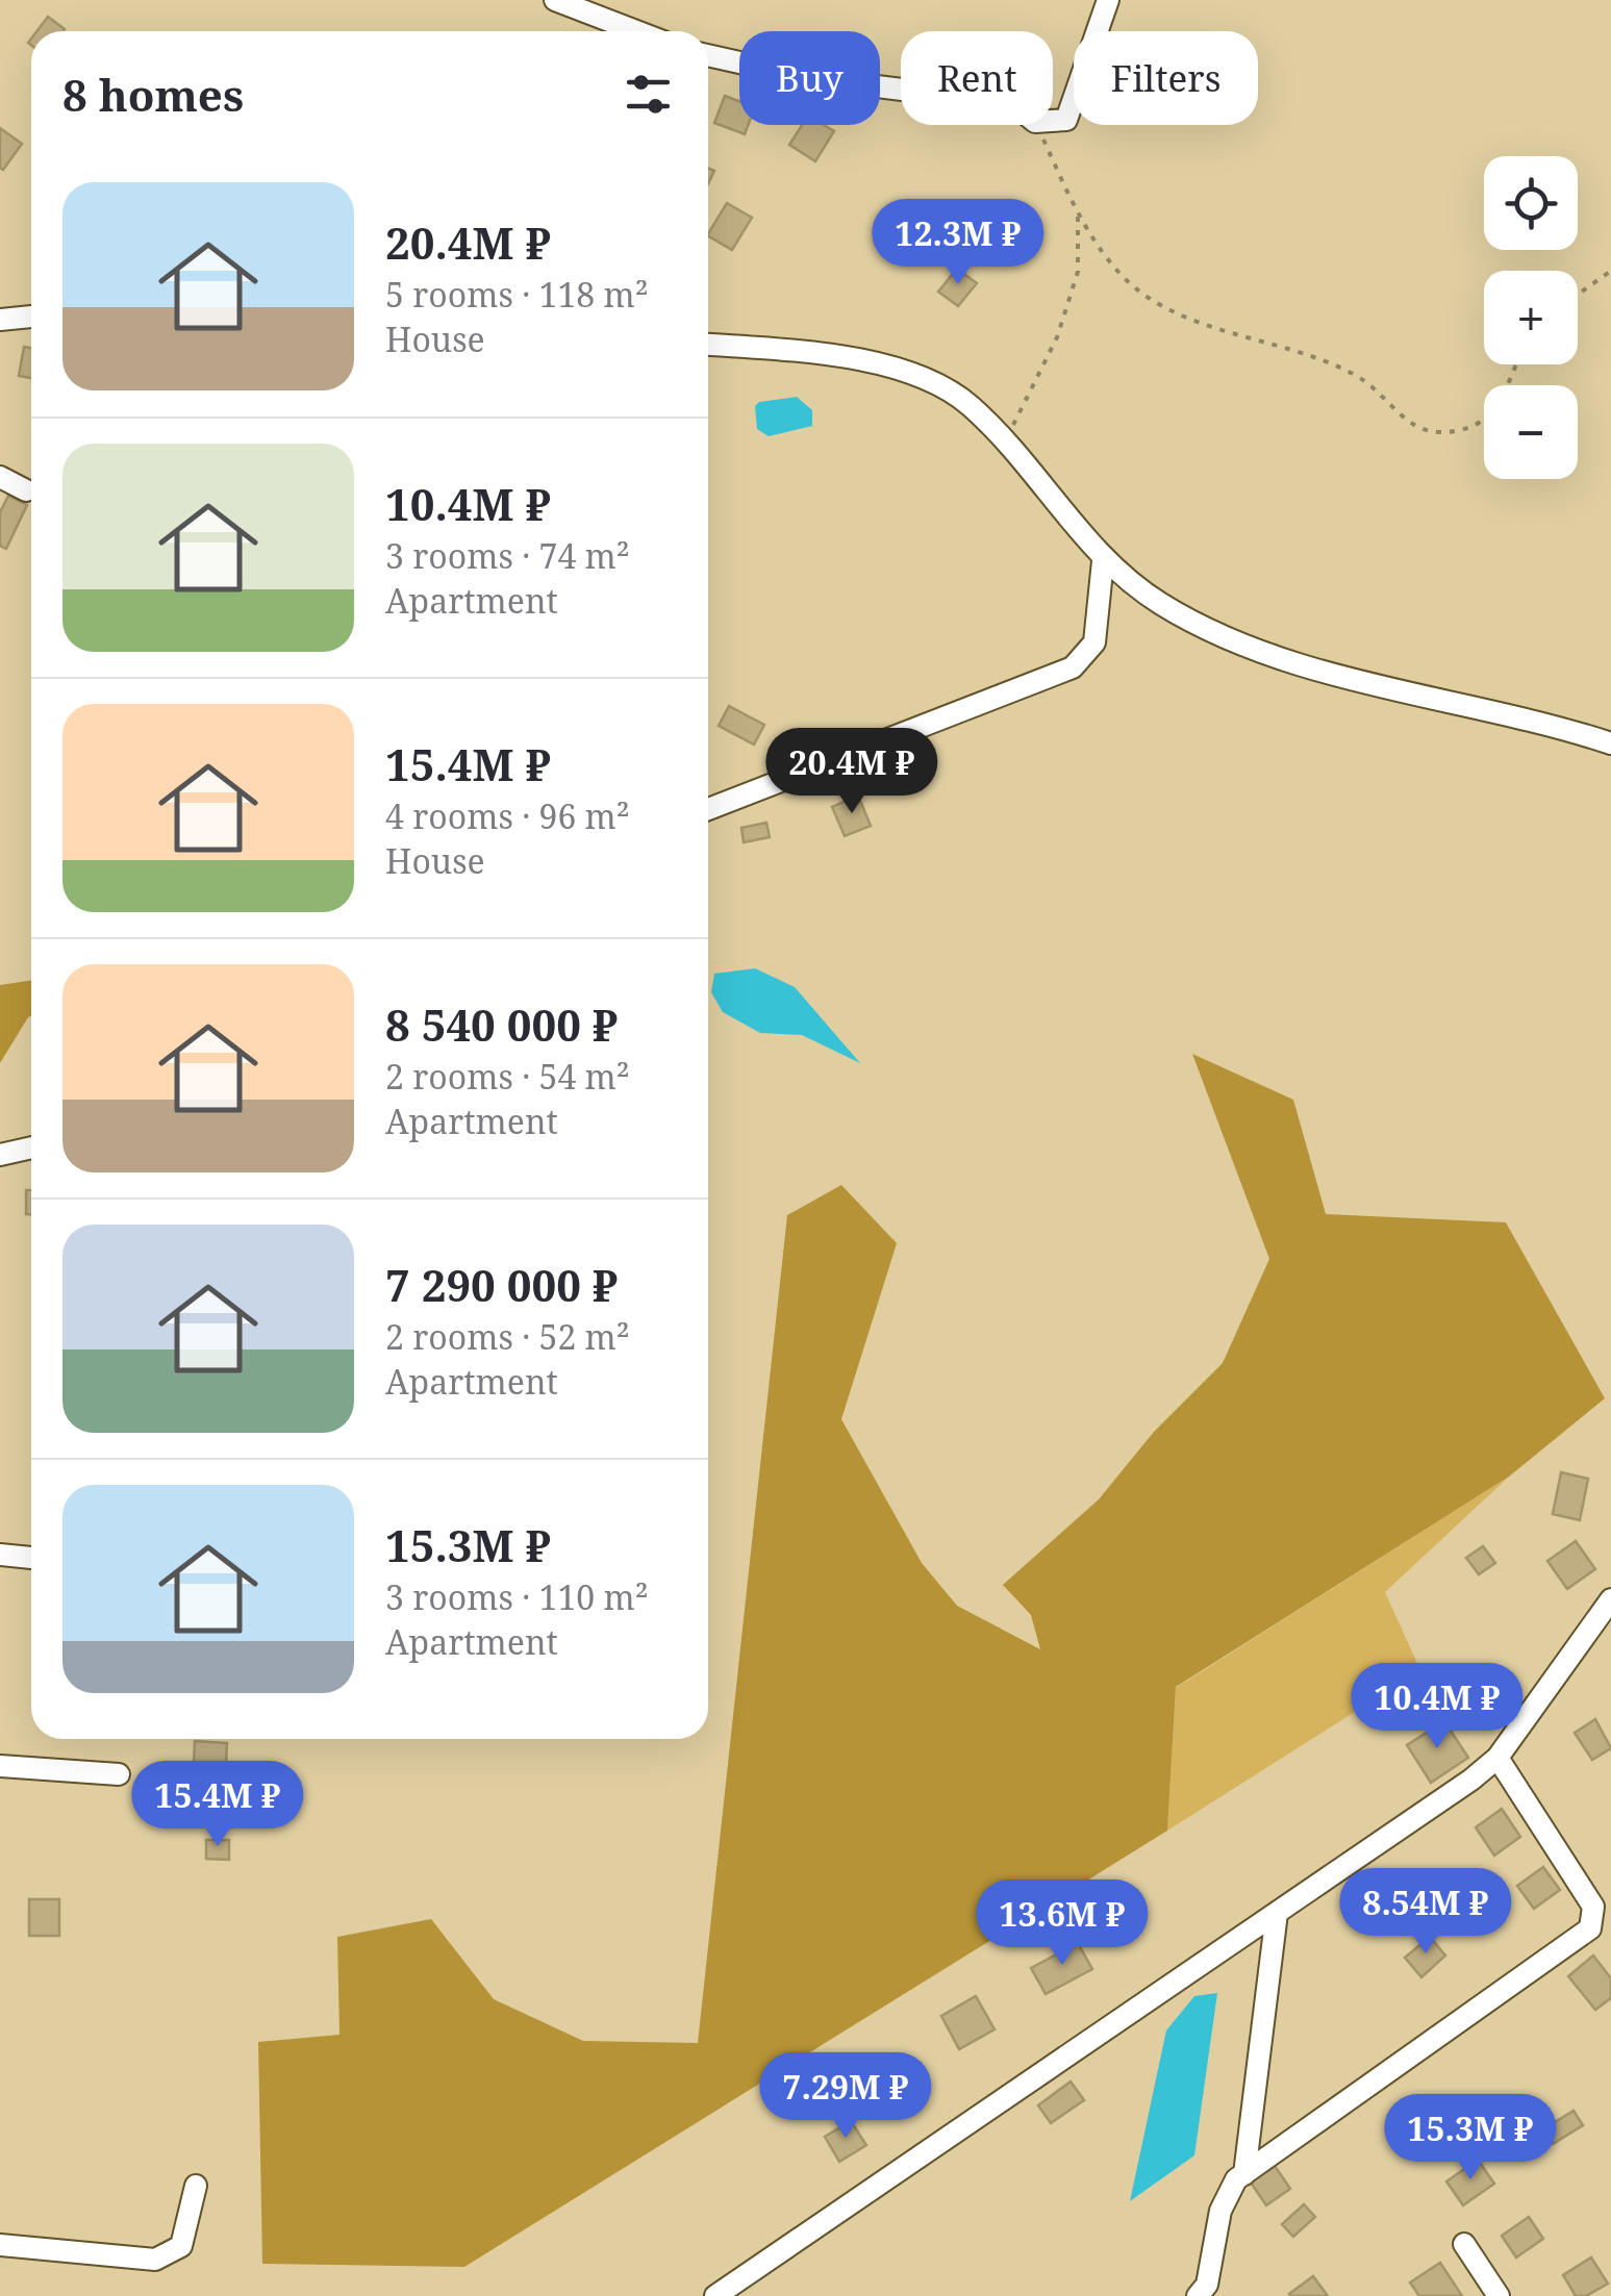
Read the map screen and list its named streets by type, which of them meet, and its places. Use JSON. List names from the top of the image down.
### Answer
{
  "page": {
    "chip": ["Buy", "Rent", "Filters"],
    "heading": "8 homes",
    "map_buttons": ["+", "−"],
    "list": [
      {
        "name": "20.4M ₽",
        "note": "5 rooms · 118 m² · House"
      },
      {
        "name": "10.4M ₽",
        "note": "3 rooms · 74 m² · Apartment"
      },
      {
        "name": "15.4M ₽",
        "note": "4 rooms · 96 m² · House"
      },
      {
        "name": "8 540 000 ₽",
        "note": "2 rooms · 54 m² · Apartment"
      },
      {
        "name": "7 290 000 ₽",
        "note": "2 rooms · 52 m² · Apartment"
      },
      {
        "name": "15.3M ₽",
        "note": "3 rooms · 110 m² · Apartment"
      }
    ],
    "price": [
      "12.3M ₽",
      "20.4M ₽",
      "10.4M ₽",
      "15.4M ₽",
      "8.54M ₽",
      "13.6M ₽",
      "7.29M ₽",
      "15.3M ₽"
    ]
  }
}
